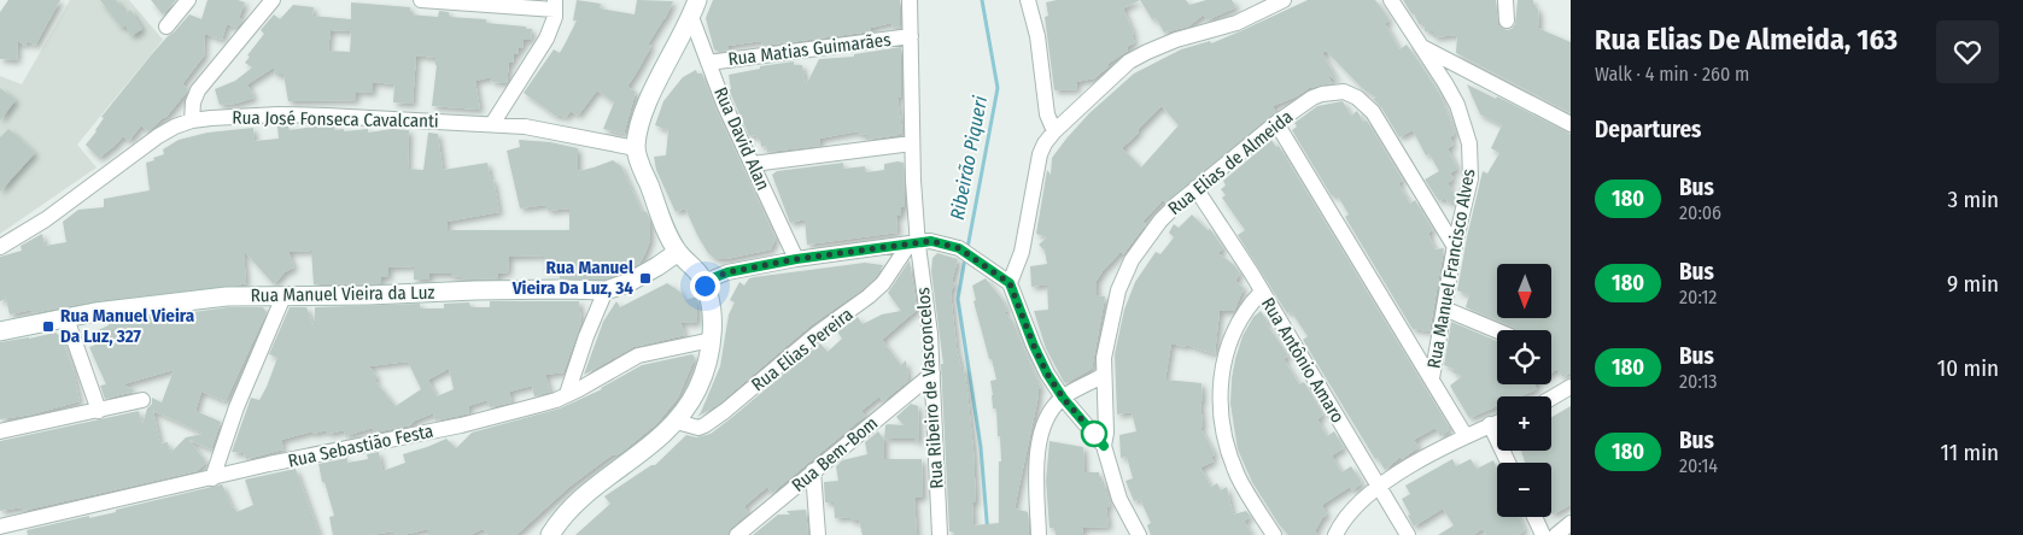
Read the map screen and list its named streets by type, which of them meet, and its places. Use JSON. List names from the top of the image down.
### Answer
{
  "streets": {
    "street": [
      "Rua Matias Guimarães",
      "Rua José Fonseca Cavalcanti",
      "Rua David Alan",
      "Rua Elias de Almeida",
      "Rua Manuel Francisco Alves",
      "Rua Manuel Vieira da Luz",
      "Rua Elias Pereira",
      "Rua Antônio Amaro",
      "Rua Ribeiro de Vasconcelos",
      "Rua Sebastião Festa",
      "Rua Bem-Bom"
    ]
  },
  "crossings": [
    ["Rua Matias Guimarães", "Rua David Alan"],
    ["Rua Elias de Almeida", "Rua Manuel Francisco Alves"],
    ["Rua Elias de Almeida", "Rua Antônio Amaro"],
    ["Rua Elias Pereira", "Rua Ribeiro de Vasconcelos"],
    ["Rua Ribeiro de Vasconcelos", "Rua Bem-Bom"]
  ],
  "water": ["Ribeirão Piqueri"],
  "places": {
    "transit": ["Rua Manuel Vieira Da Luz, 34", "Rua Manuel Vieira Da Luz, 327"]
  },
  "lines": ["bus line 180"],
  "north": "bottom",
  "page": {
    "heading": [
      ["Rua Elias De Almeida, 163", "Walk · 4 min · 260 m"],
      "Departures"
    ],
    "list": [
      {
        "mark": "180",
        "name": "Bus",
        "note": "20:06",
        "value": "3 min"
      },
      {
        "mark": "180",
        "name": "Bus",
        "note": "20:12",
        "value": "9 min"
      },
      {
        "mark": "180",
        "name": "Bus",
        "note": "20:13",
        "value": "10 min"
      },
      {
        "mark": "180",
        "name": "Bus",
        "note": "20:14",
        "value": "11 min"
      }
    ],
    "map_buttons": ["+", "−"]
  }
}
